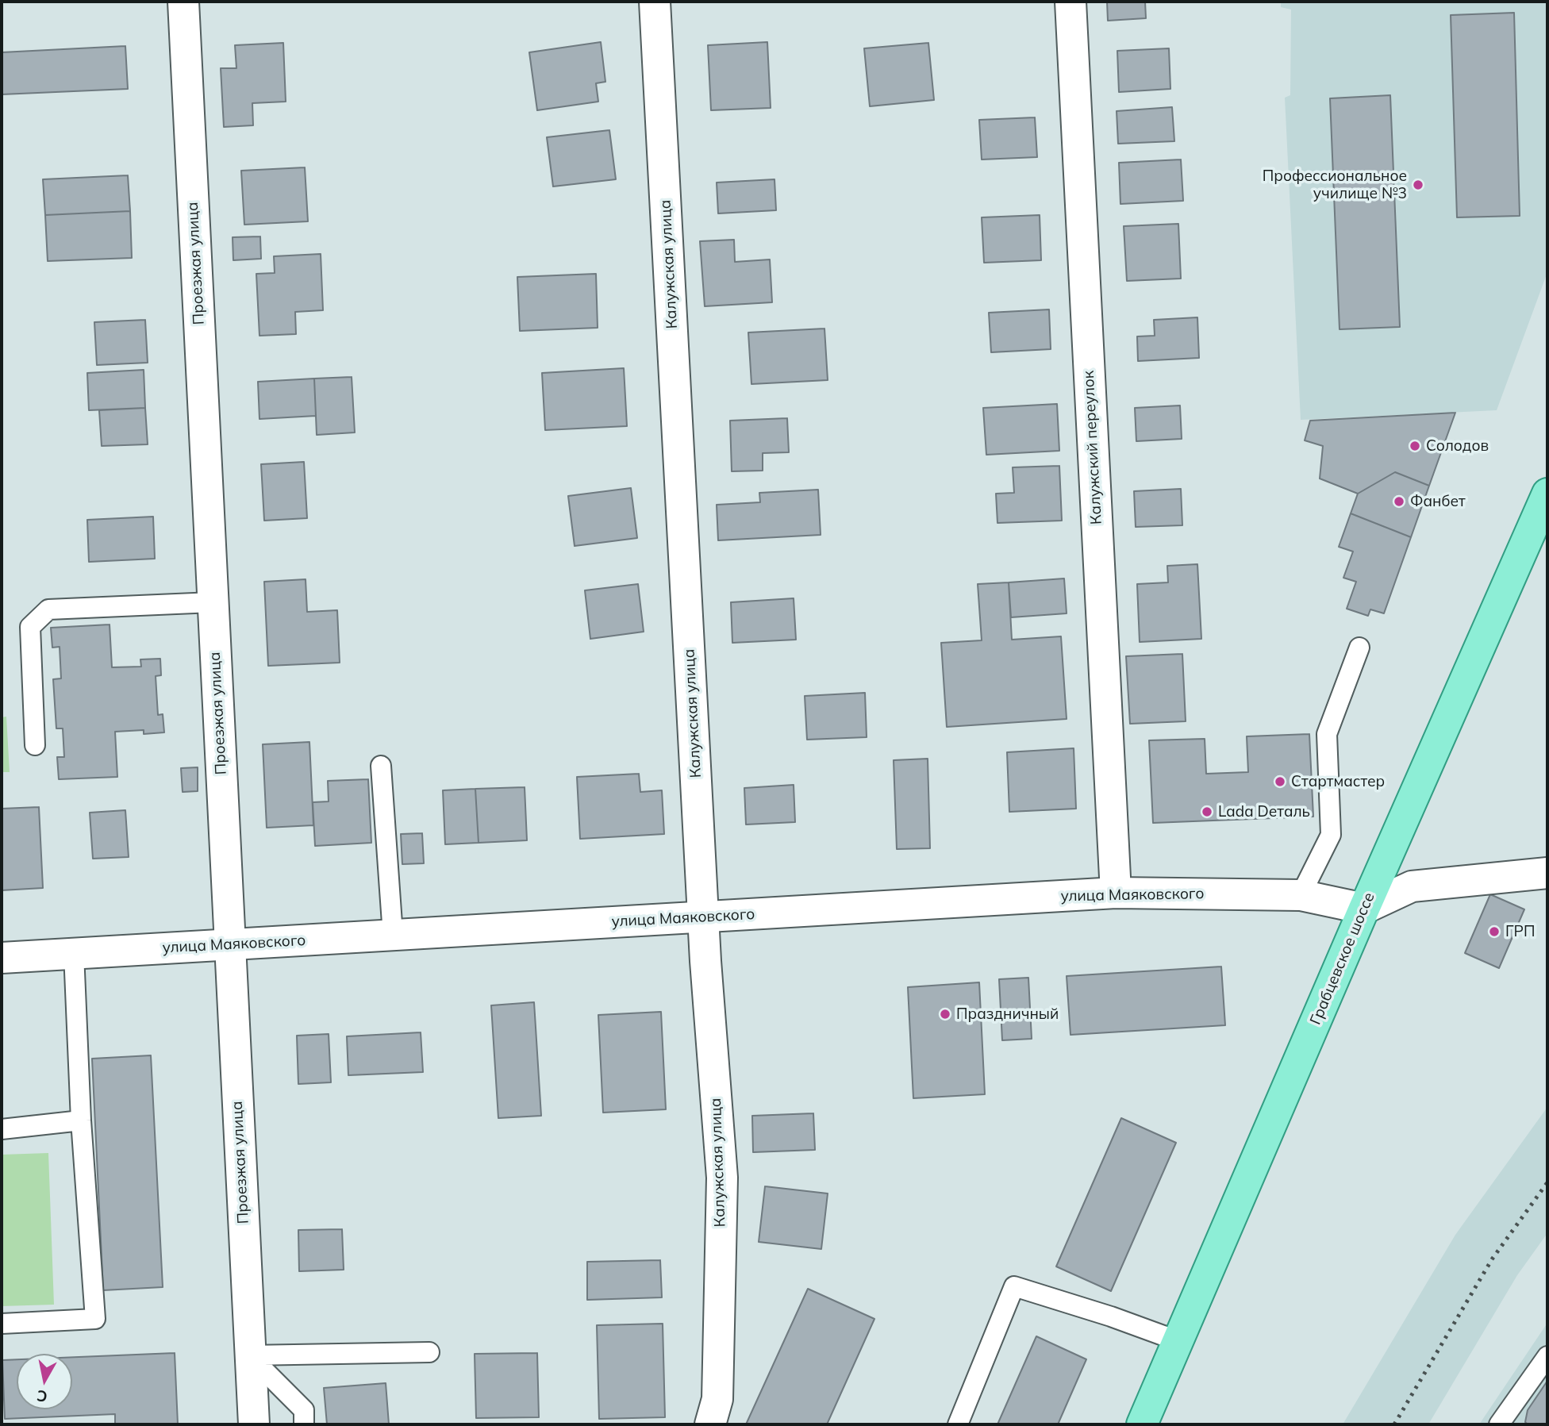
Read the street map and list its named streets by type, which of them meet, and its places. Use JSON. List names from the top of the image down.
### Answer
{
  "streets": {
    "main road": ["Грабцевское шоссе"],
    "street": [
      "Проезжая улица",
      "Калужская улица",
      "Калужский переулок",
      "улица Маяковского"
    ]
  },
  "crossings": [
    ["Проезжая улица", "улица Маяковского"],
    ["Калужская улица", "улица Маяковского"],
    ["Калужский переулок", "улица Маяковского"],
    ["улица Маяковского", "Грабцевское шоссе"]
  ],
  "places": [
    "Профессиональное училище №3",
    "Солодов",
    "Фанбет",
    "Стартмастер",
    "Lada Dеталь",
    "ГРП",
    "Праздничный"
  ],
  "north": "bottom"
}
